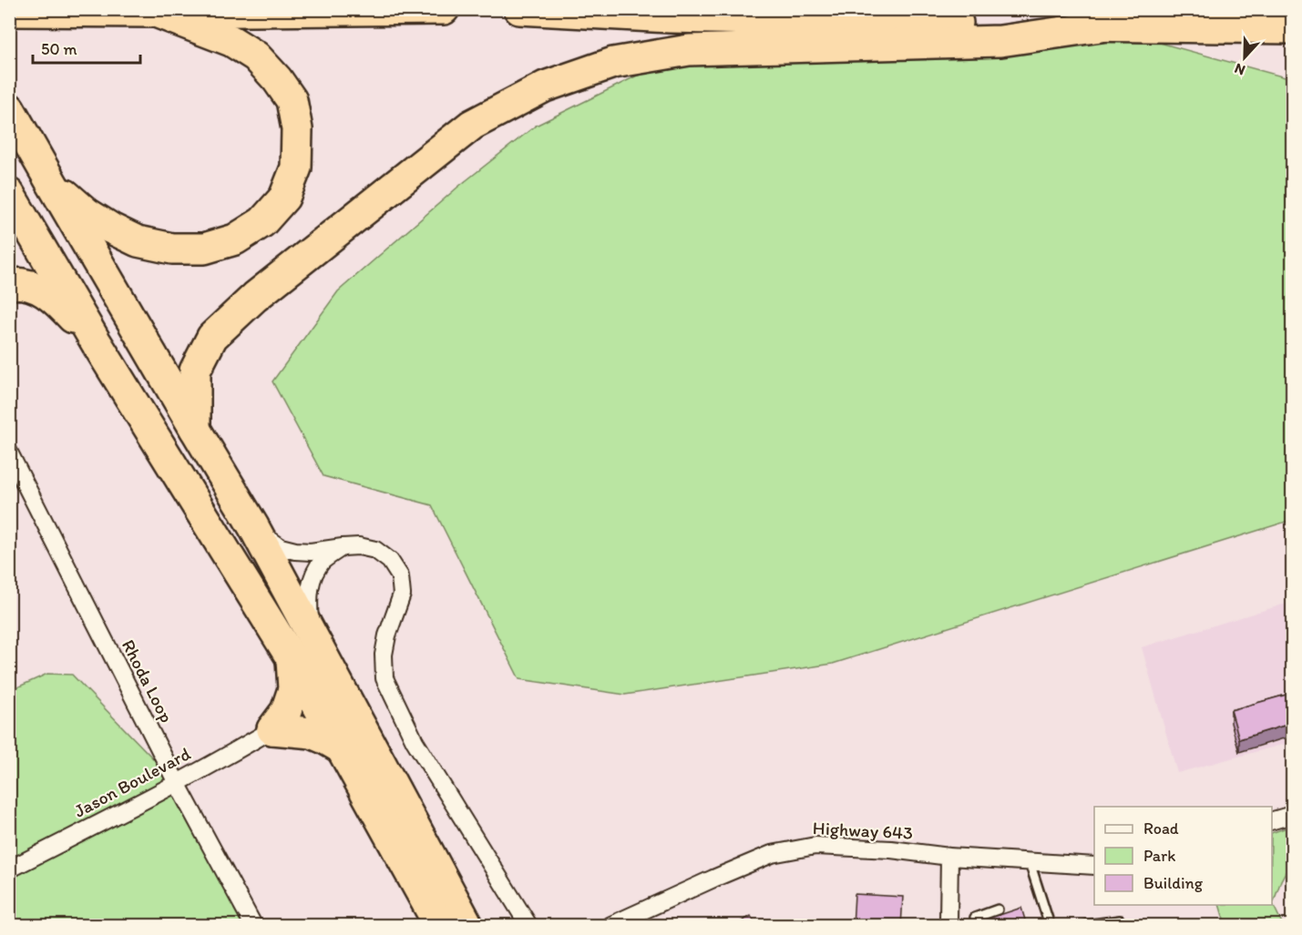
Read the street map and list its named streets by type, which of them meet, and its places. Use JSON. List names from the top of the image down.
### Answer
{
  "streets": {
    "street": ["Rhoda Loop", "Jason Boulevard", "Highway 643"]
  },
  "crossings": [
    ["Rhoda Loop", "Jason Boulevard"]
  ],
  "legend": ["Road", "Park", "Building"],
  "scale_bar": "50 m",
  "north": "bottom"
}
